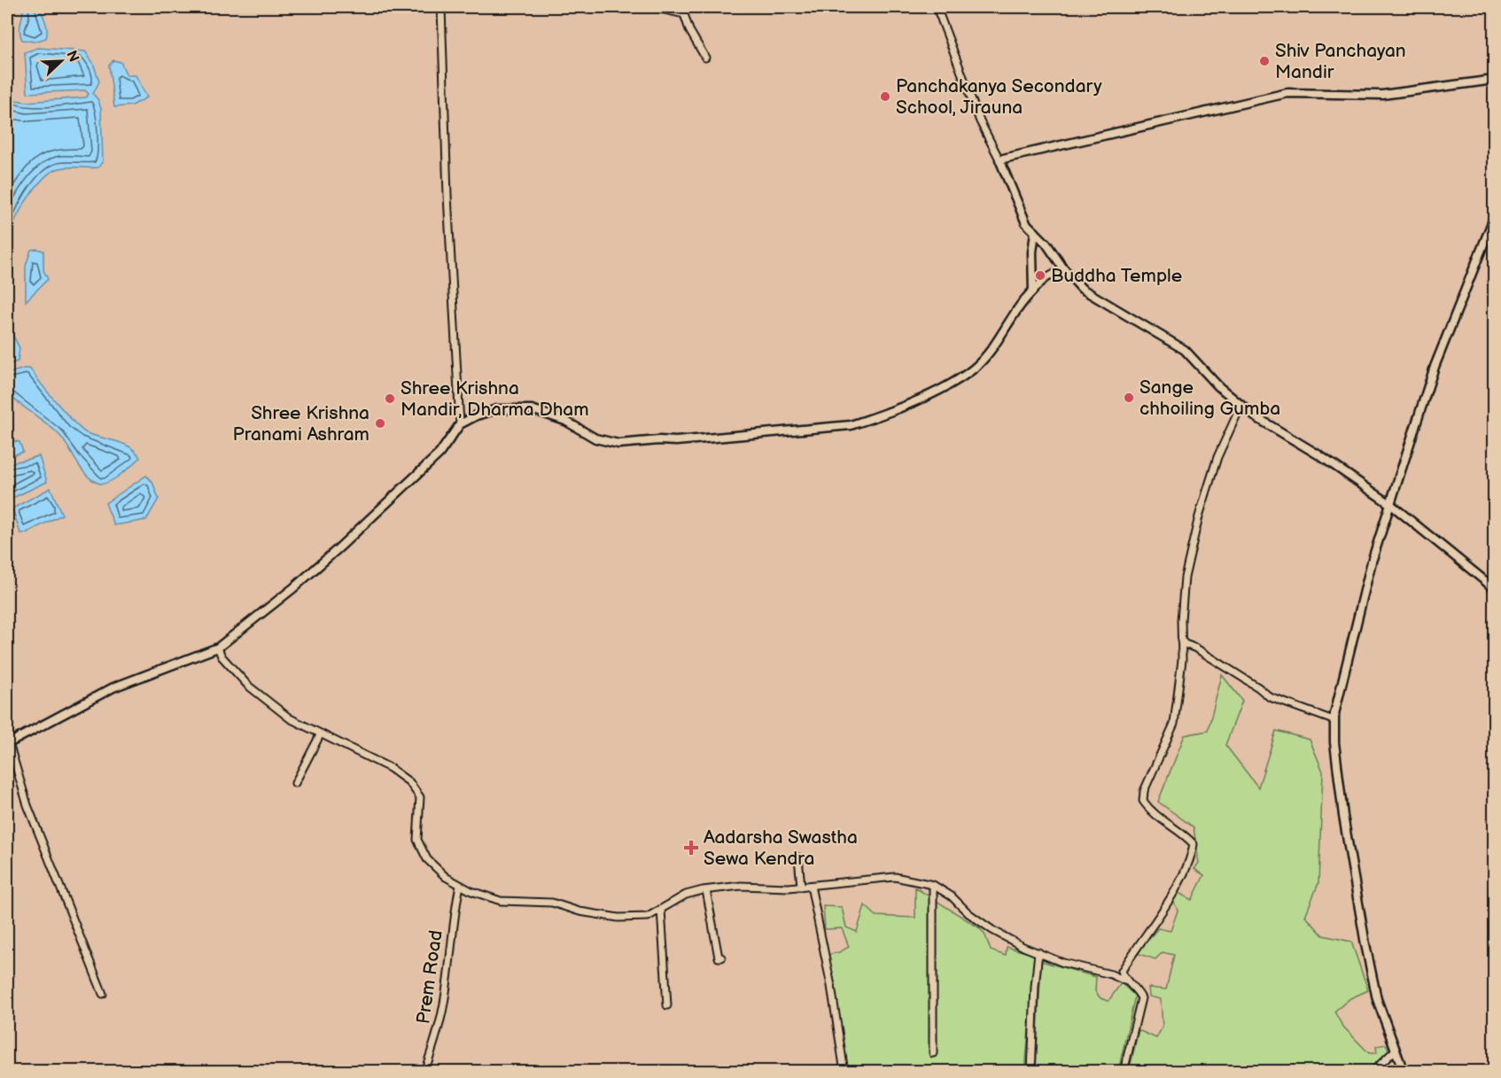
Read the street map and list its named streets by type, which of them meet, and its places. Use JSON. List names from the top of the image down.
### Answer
{
  "streets": {
    "street": ["Prem Road"]
  },
  "places": {
    "other": [
      "Shiv Panchayan Mandir",
      "Panchakanya Secondary School, Jirauna",
      "Buddha Temple",
      "Sange chhoiling Gumba",
      "Shree Krishna Mandir, Dharma Dham",
      "Shree Krishna Pranami Ashram"
    ],
    "health": ["Aadarsha Swastha Sewa Kendra"]
  },
  "north": "top right"
}
